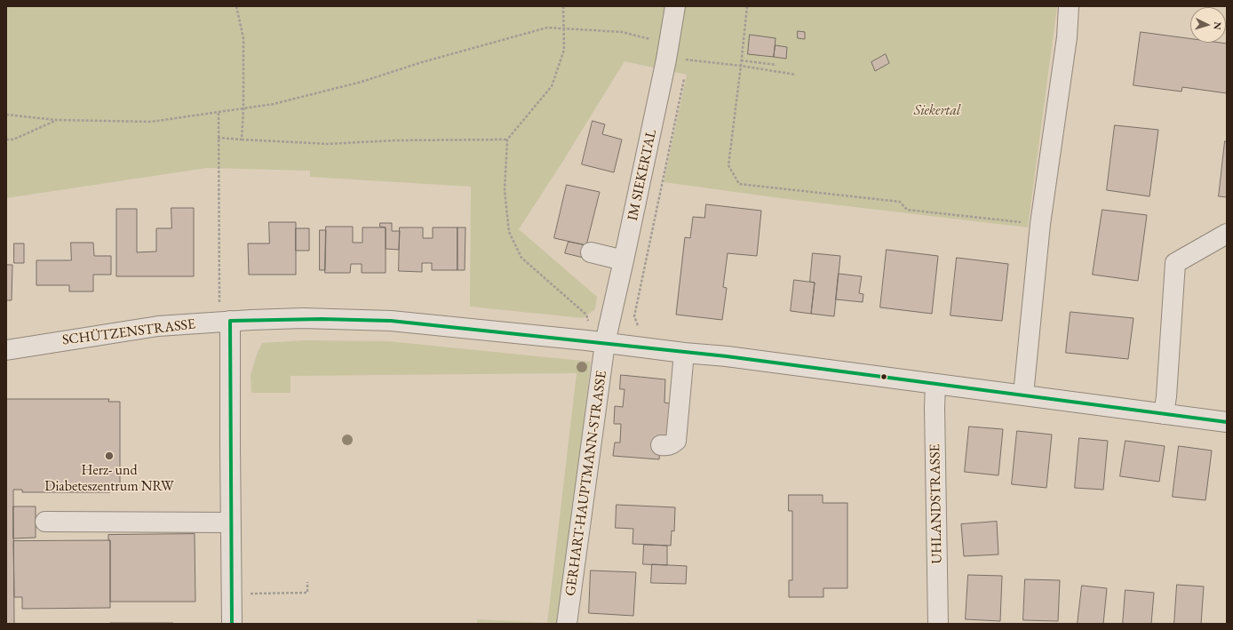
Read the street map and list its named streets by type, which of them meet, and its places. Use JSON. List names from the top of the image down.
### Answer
{
  "streets": {
    "street": [
      "IM SIEKERTAL",
      "SCHÜTZENSTRASSE",
      "GERHART-HAUPTMANN-STRASSE",
      "UHLANDSTRASSE"
    ]
  },
  "crossings": [
    ["IM SIEKERTAL", "SCHÜTZENSTRASSE"],
    ["IM SIEKERTAL", "GERHART-HAUPTMANN-STRASSE"],
    ["SCHÜTZENSTRASSE", "GERHART-HAUPTMANN-STRASSE"],
    ["SCHÜTZENSTRASSE", "UHLANDSTRASSE"]
  ],
  "parks": ["Siekertal"],
  "places": ["Herz- und Diabeteszentrum NRW"],
  "north": "right"
}
